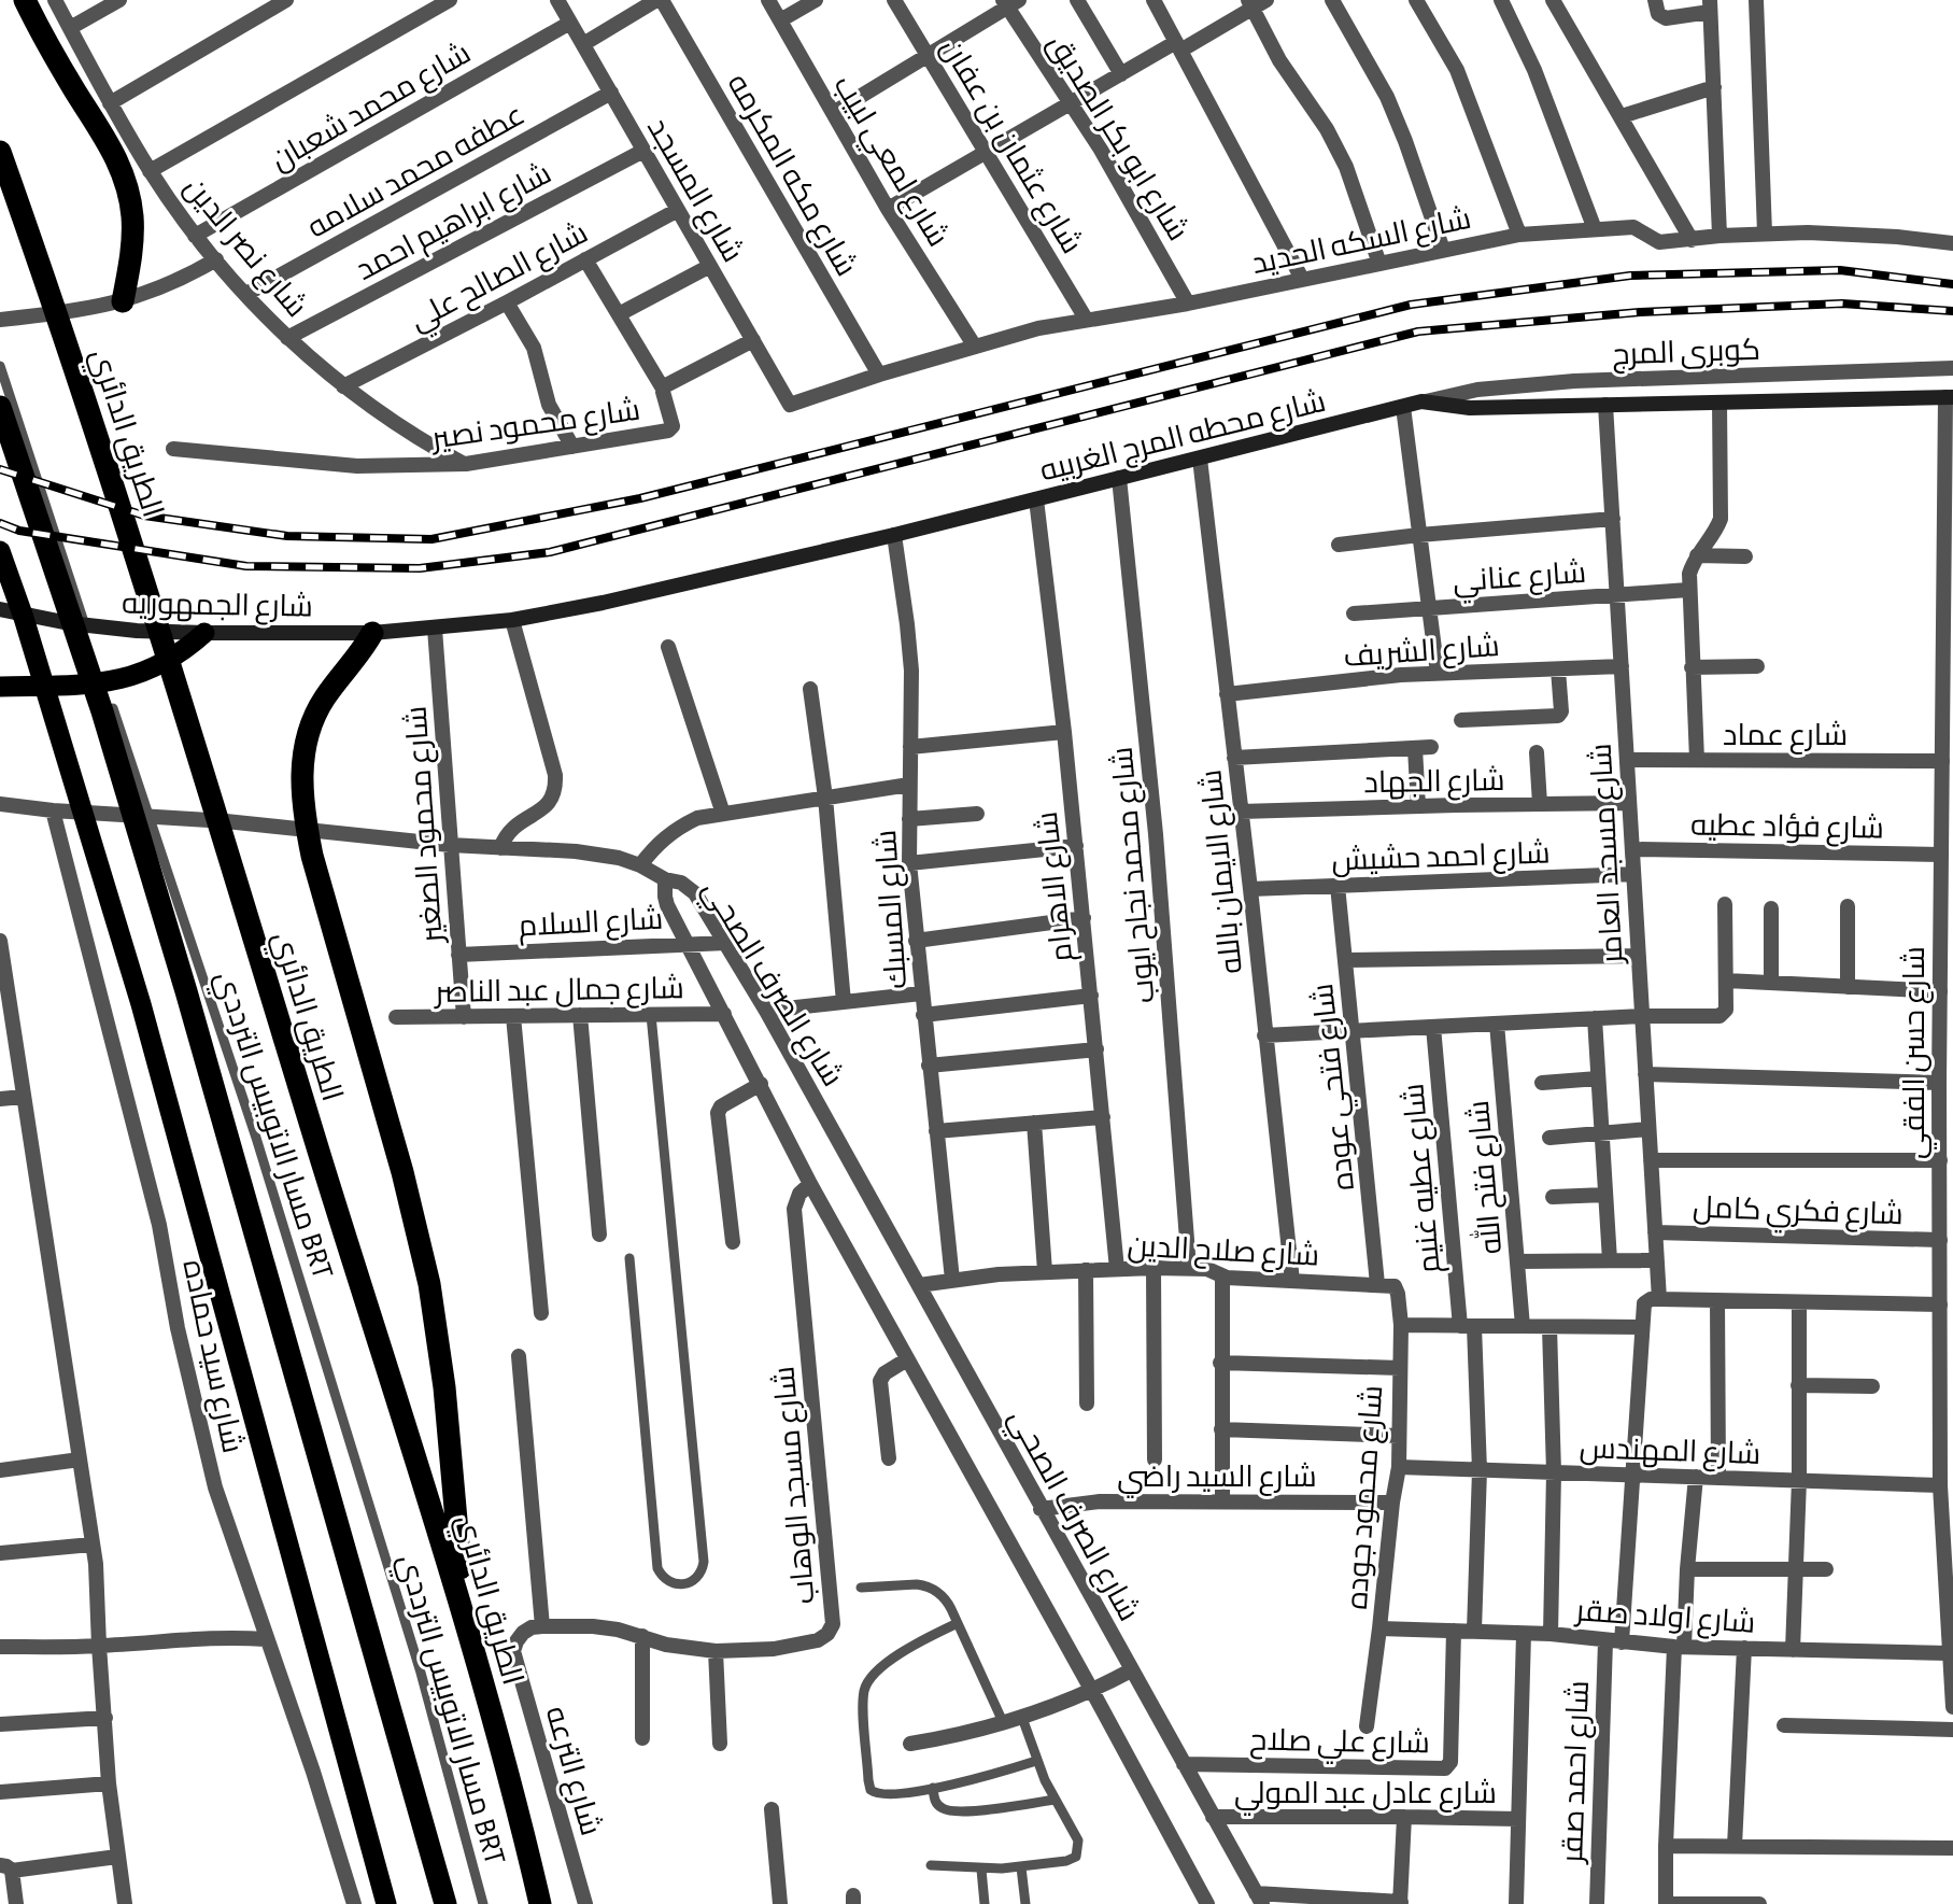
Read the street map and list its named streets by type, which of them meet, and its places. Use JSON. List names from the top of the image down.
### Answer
{
  "streets": {
    "highway": ["الطريق الدائري"],
    "main road": ["شارع محطه المرج الغربيه", "شارع الجمهوريه"],
    "street": [
      "شارع محمد شعبان",
      "شارع ابو بكر الصديق",
      "شارع عثمان بن عفان",
      "شارع لمعي لبيب",
      "عطفه محمد سلامه",
      "شارع مكه المكرمه",
      "شارع المسجد",
      "شارع ابراهيم احمد",
      "شارع السكه الحديد",
      "شارع نصر الدين",
      "شارع الصالح علي",
      "كوبرى المرج",
      "شارع محمود نصير",
      "شارع عناني",
      "شارع الشريف",
      "شارع عماد",
      "شارع الجهاد",
      "شارع محمود الصغير",
      "شارع فؤاد عطيه",
      "شارع مسجد العامر",
      "شارع احمد حشيش",
      "شارع الايمان بالله",
      "شارع محمد نجاح ايوب",
      "شارع الاهرام",
      "شارع المسبك",
      "شارع السلام",
      "شارع الصرف الصحي",
      "شارع جمال عبد الناصر",
      "شارع حسن الفقي",
      "شارع فتحي عوده",
      "شارع فتح الله",
      "شارع عطيه غنيم",
      "شارع فكري كامل",
      "شارع صلاح الدين",
      "شارع سيد حماده",
      "شارع المهندس",
      "شارع السيد راضي",
      "شارع مسجد الوهاب",
      "شارع محمود جوده",
      "شارع اولاد صقر",
      "شارع علي صلاح",
      "شارع الترعه",
      "شارع احمد صقر",
      "شارع عادل عبد المولي"
    ],
    "lane": ["مسار الاتوبيس الترددي BRT"]
  },
  "crossings": [
    ["شارع محمد شعبان", "شارع المسجد"],
    ["شارع محمد شعبان", "شارع نصر الدين"],
    ["شارع ابو بكر الصديق", "شارع السكه الحديد"],
    ["شارع عثمان بن عفان", "شارع السكه الحديد"],
    ["شارع لمعي لبيب", "شارع السكه الحديد"],
    ["عطفه محمد سلامه", "شارع المسجد"],
    ["عطفه محمد سلامه", "شارع نصر الدين"],
    ["شارع مكه المكرمه", "شارع السكه الحديد"],
    ["شارع المسجد", "شارع ابراهيم احمد"],
    ["شارع المسجد", "شارع السكه الحديد"],
    ["شارع المسجد", "شارع الصالح علي"],
    ["شارع المسجد", "شارع محمود نصير"],
    ["شارع ابراهيم احمد", "شارع نصر الدين"],
    ["شارع نصر الدين", "شارع الصالح علي"],
    ["شارع نصر الدين", "شارع محمود نصير"],
    ["كوبرى المرج", "شارع محطه المرج الغربيه"],
    ["شارع محطه المرج الغربيه", "شارع الجمهوريه"],
    ["شارع محطه المرج الغربيه", "شارع محمود الصغير"],
    ["شارع محطه المرج الغربيه", "شارع مسجد العامر"],
    ["شارع محطه المرج الغربيه", "شارع الايمان بالله"],
    ["شارع محطه المرج الغربيه", "شارع محمد نجاح ايوب"],
    ["شارع محطه المرج الغربيه", "شارع الاهرام"],
    ["شارع محطه المرج الغربيه", "شارع المسبك"],
    ["شارع محطه المرج الغربيه", "شارع حسن الفقي"],
    ["شارع عناني", "شارع مسجد العامر"],
    ["شارع الجمهوريه", "شارع محمود الصغير"],
    ["شارع الشريف", "شارع مسجد العامر"],
    ["شارع الشريف", "شارع الايمان بالله"],
    ["شارع عماد", "شارع مسجد العامر"],
    ["شارع عماد", "شارع حسن الفقي"],
    ["شارع الجهاد", "شارع مسجد العامر"],
    ["شارع الجهاد", "شارع الايمان بالله"],
    ["شارع محمود الصغير", "شارع السلام"],
    ["شارع محمود الصغير", "شارع جمال عبد الناصر"],
    ["شارع فؤاد عطيه", "شارع مسجد العامر"],
    ["شارع فؤاد عطيه", "شارع حسن الفقي"],
    ["شارع مسجد العامر", "شارع احمد حشيش"],
    ["شارع مسجد العامر", "شارع فكري كامل"],
    ["شارع احمد حشيش", "شارع الايمان بالله"],
    ["شارع احمد حشيش", "شارع فتحي عوده"],
    ["شارع الايمان بالله", "شارع صلاح الدين"],
    ["شارع محمد نجاح ايوب", "شارع صلاح الدين"],
    ["شارع الاهرام", "شارع صلاح الدين"],
    ["شارع المسبك", "شارع صلاح الدين"],
    ["شارع السلام", "شارع الصرف الصحي"],
    ["شارع الصرف الصحي", "شارع جمال عبد الناصر"],
    ["شارع الصرف الصحي", "شارع صلاح الدين"],
    ["شارع الصرف الصحي", "شارع السيد راضي"],
    ["شارع الصرف الصحي", "شارع مسجد الوهاب"],
    ["شارع الصرف الصحي", "شارع علي صلاح"],
    ["شارع الصرف الصحي", "شارع عادل عبد المولي"],
    ["شارع حسن الفقي", "شارع فكري كامل"],
    ["شارع حسن الفقي", "شارع المهندس"],
    ["شارع حسن الفقي", "شارع اولاد صقر"],
    ["شارع فتحي عوده", "شارع صلاح الدين"],
    ["شارع عطيه غنيم", "شارع المهندس"],
    ["شارع عطيه غنيم", "شارع اولاد صقر"],
    ["شارع المهندس", "شارع محمود جوده"],
    ["شارع المهندس", "شارع احمد صقر"],
    ["شارع السيد راضي", "شارع محمود جوده"],
    ["شارع مسجد الوهاب", "شارع الترعه"],
    ["شارع محمود جوده", "شارع اولاد صقر"],
    ["شارع اولاد صقر", "شارع علي صلاح"],
    ["شارع اولاد صقر", "شارع احمد صقر"]
  ]
}
